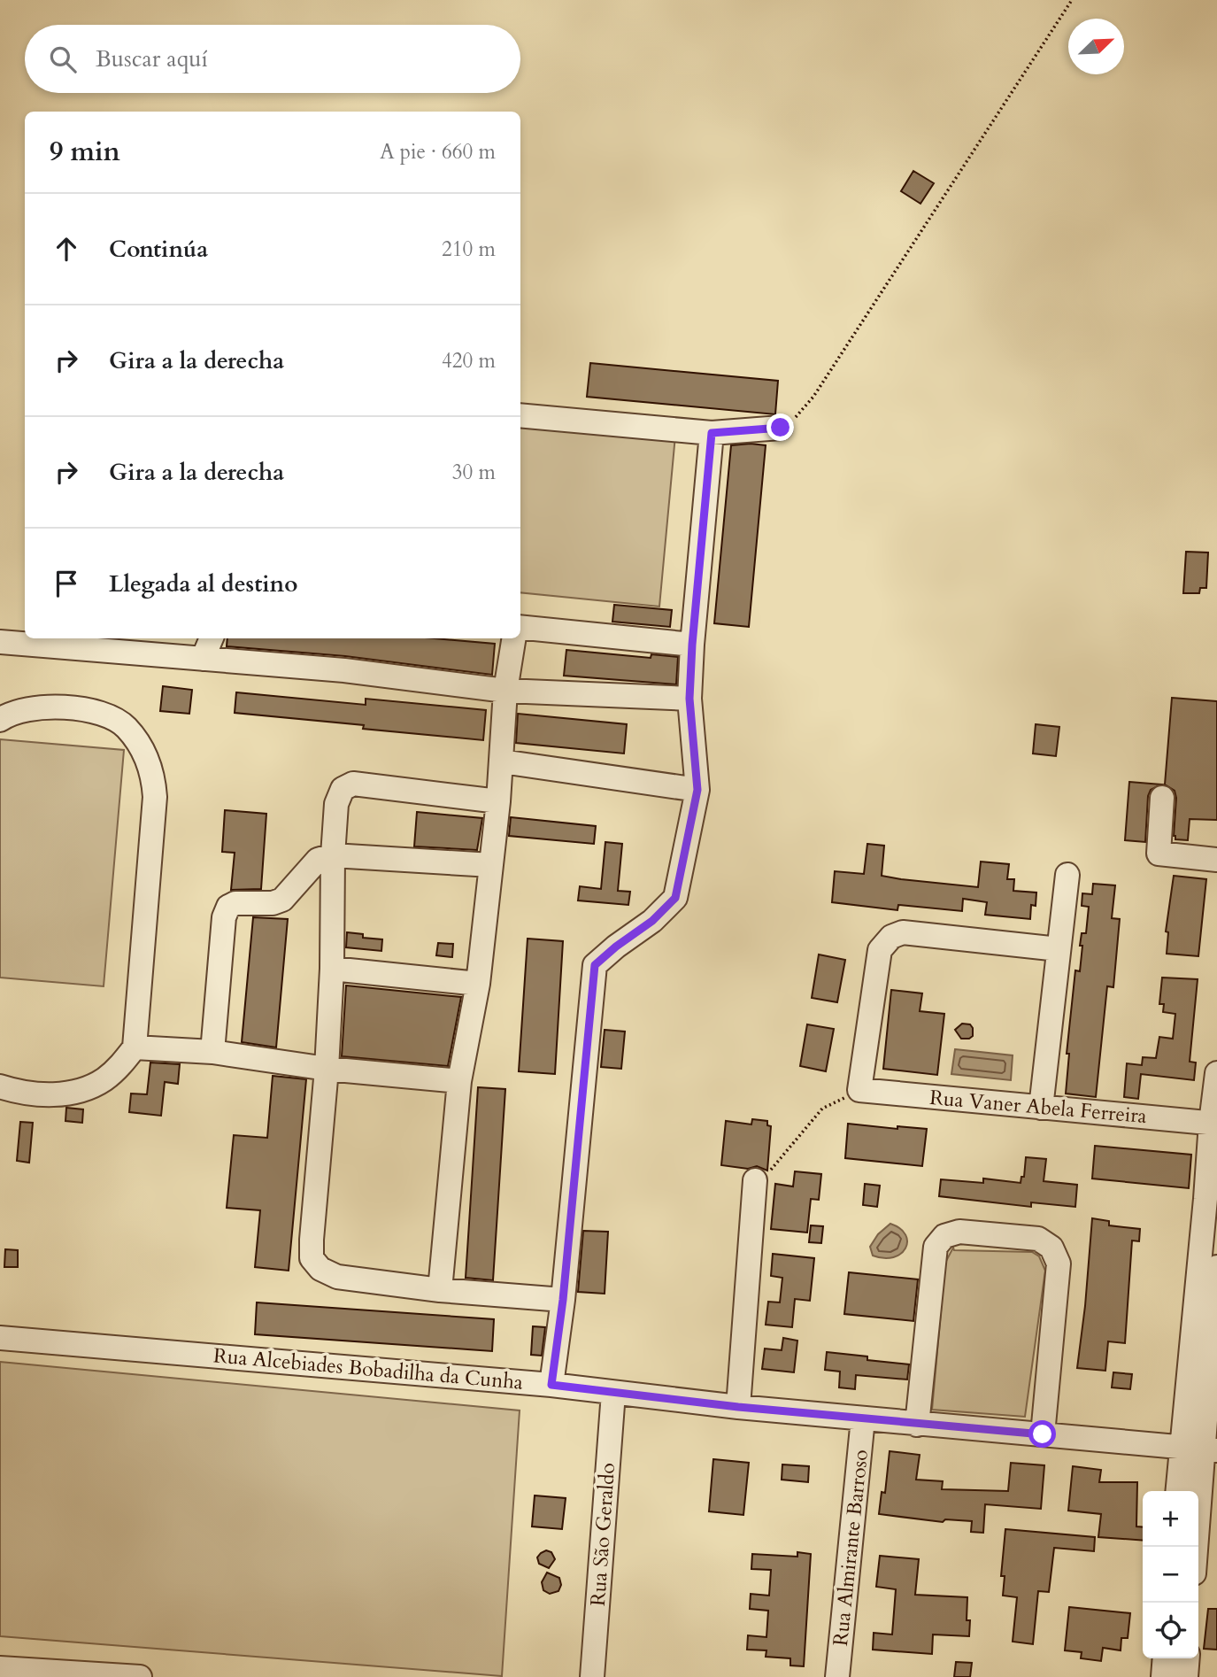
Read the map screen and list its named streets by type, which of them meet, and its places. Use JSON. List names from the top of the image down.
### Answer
{
  "streets": {
    "street": [
      "Rua Vaner Abela Ferreira",
      "Rua Alcebiades Bobadilha da Cunha",
      "Rua São Geraldo",
      "Rua Almirante Barroso"
    ]
  },
  "crossings": [
    ["Rua Alcebiades Bobadilha da Cunha", "Rua São Geraldo"],
    ["Rua Alcebiades Bobadilha da Cunha", "Rua Almirante Barroso"]
  ],
  "north": "top right",
  "page": {
    "search": "Buscar aquí",
    "heading": ["9 min", "A pie · 660 m"],
    "list": [
      ["Continúa", "210 m"],
      ["Gira a la derecha", "420 m"],
      ["Gira a la derecha", "30 m"],
      "Llegada al destino"
    ],
    "map_buttons": ["+", "−"]
  }
}
